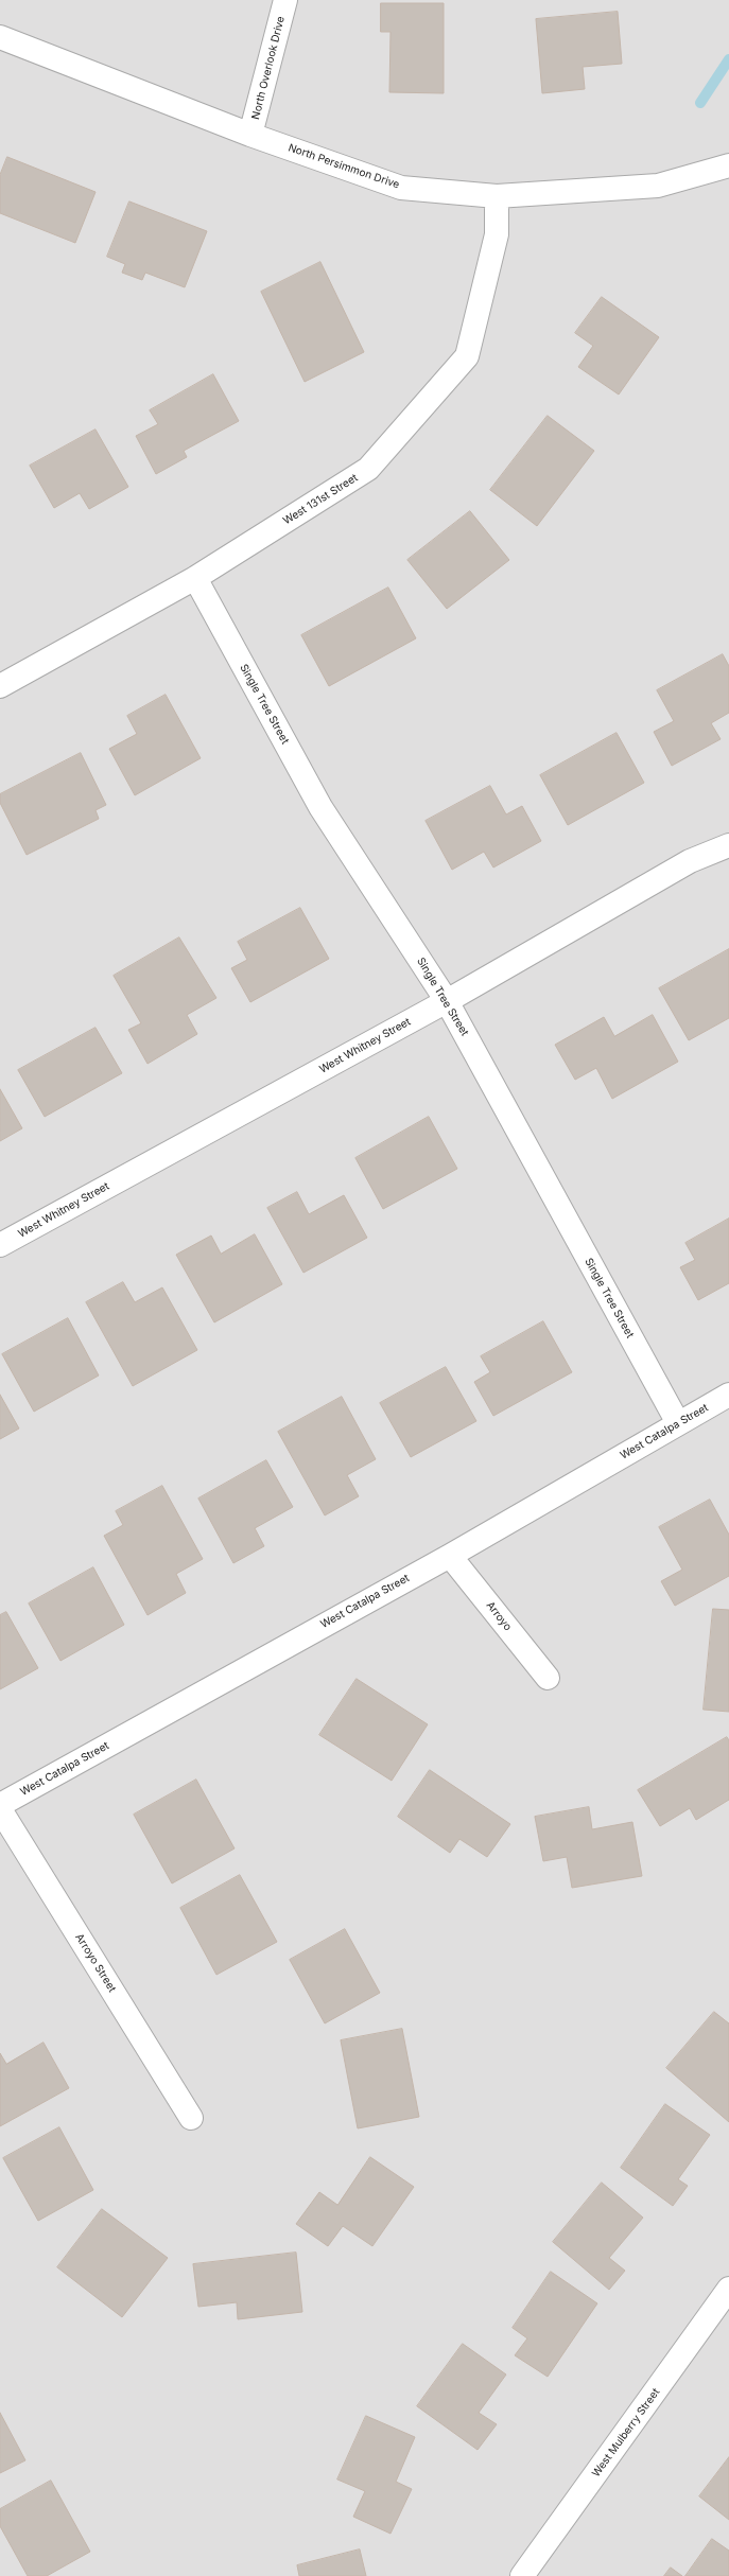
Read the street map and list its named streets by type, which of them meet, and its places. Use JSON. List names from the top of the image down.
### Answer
{
  "streets": {
    "street": [
      "North Overlook Drive",
      "North Persimmon Drive",
      "West 131st Street",
      "Single Tree Street",
      "West Whitney Street",
      "West Catalpa Street",
      "Arroyo",
      "Arroyo Street",
      "West Mulberry Street"
    ]
  },
  "crossings": [
    ["North Overlook Drive", "North Persimmon Drive"],
    ["North Persimmon Drive", "West 131st Street"],
    ["West 131st Street", "Single Tree Street"],
    ["Single Tree Street", "West Whitney Street"],
    ["Single Tree Street", "West Catalpa Street"],
    ["West Catalpa Street", "Arroyo"]
  ]
}
